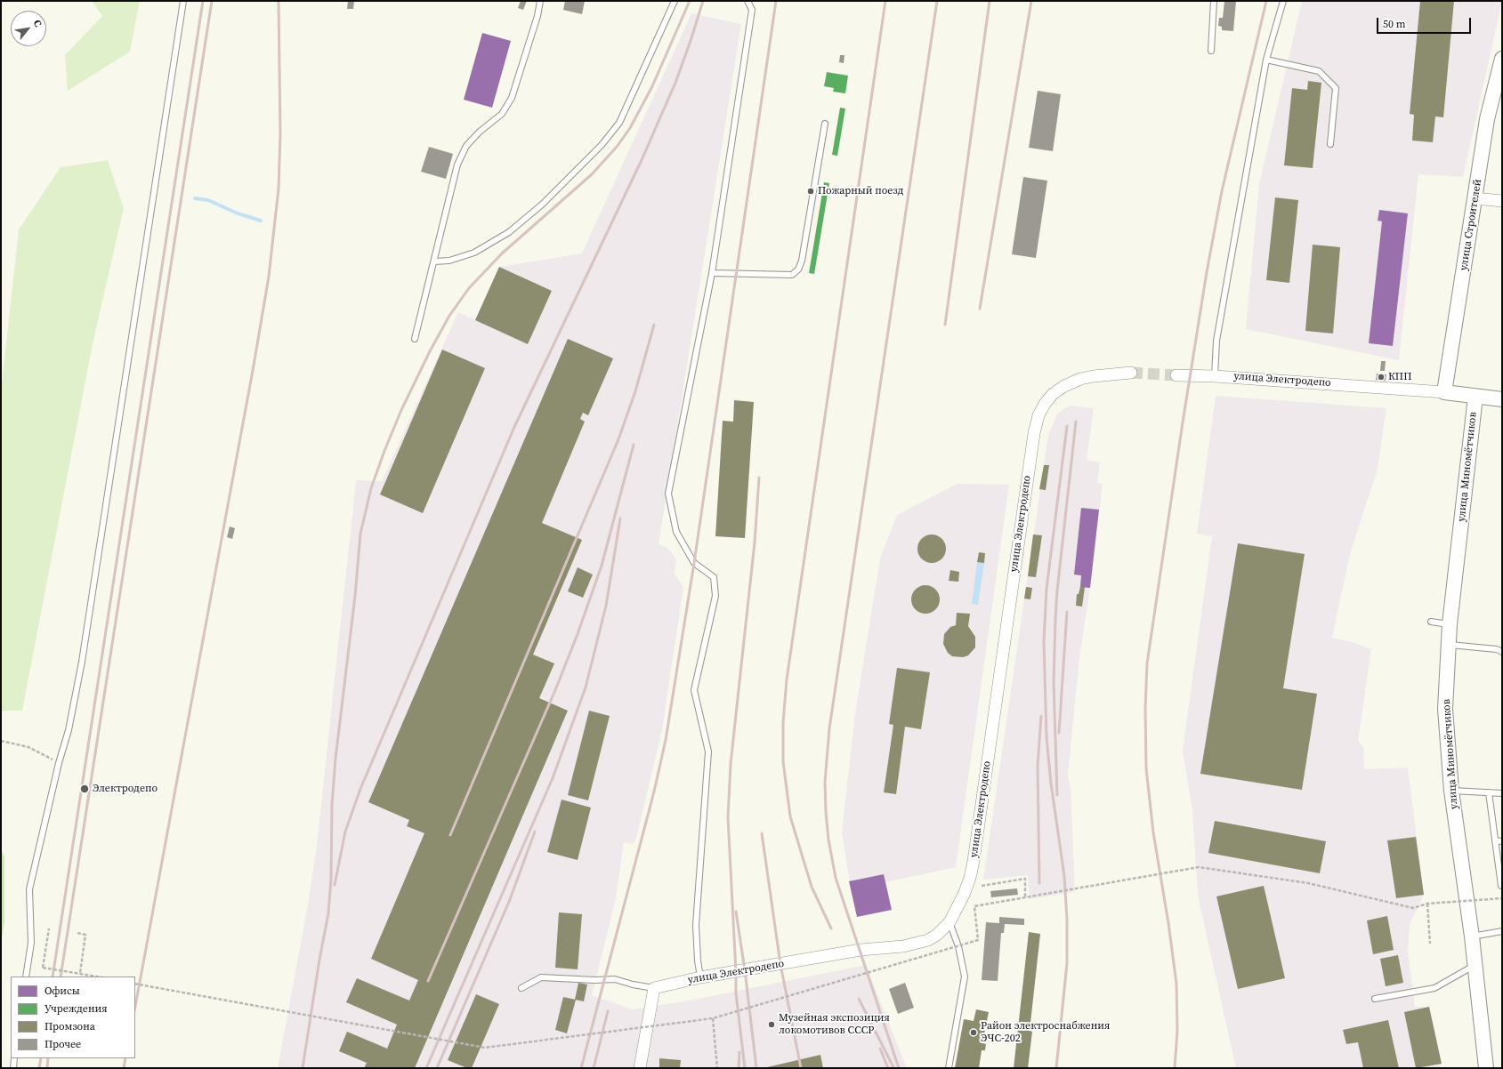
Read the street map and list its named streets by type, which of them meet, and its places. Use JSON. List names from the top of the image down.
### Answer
{
  "streets": {
    "street": ["улица Строителей", "улица Электродепо", "улица Миномётчиков"]
  },
  "crossings": [
    ["улица Строителей", "улица Электродепо"]
  ],
  "places": [
    "Пожарный поезд",
    "КПП",
    "Электродепо",
    "Музейная экспозиция локомотивов СССР",
    "Район электроснабжения ЭЧС-202"
  ],
  "legend": [
    "Офисы",
    "Учреждения",
    "Промзона",
    "Прочее"
  ],
  "scale_bar": "50 m",
  "north": "top right"
}
